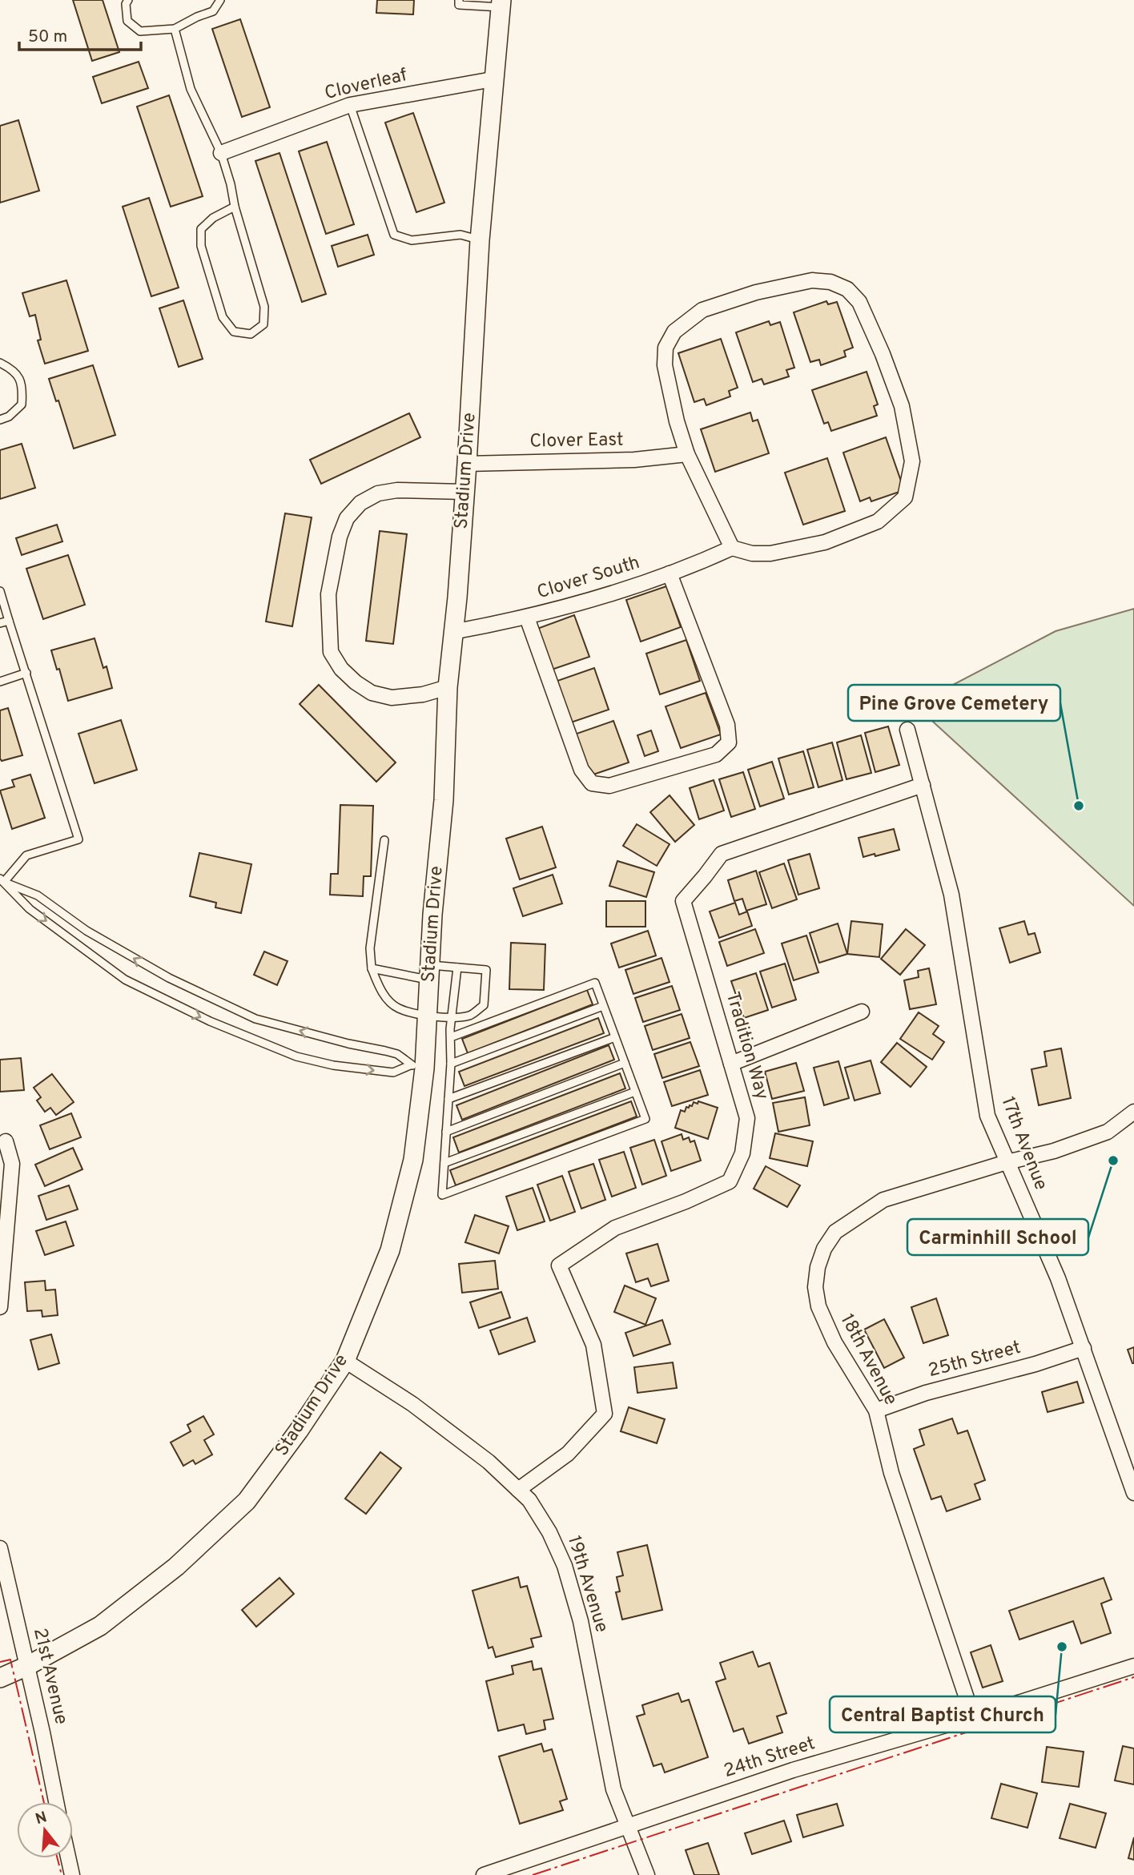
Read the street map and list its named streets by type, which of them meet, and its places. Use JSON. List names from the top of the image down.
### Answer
{
  "streets": {
    "street": [
      "Cloverleaf",
      "Clover East",
      "Stadium Drive",
      "Clover South",
      "Tradition Way",
      "17th Avenue",
      "18th Avenue",
      "25th Street",
      "19th Avenue",
      "21st Avenue",
      "24th Street"
    ]
  },
  "crossings": [
    ["Cloverleaf", "Stadium Drive"],
    ["Clover East", "Stadium Drive"],
    ["Stadium Drive", "Clover South"],
    ["Stadium Drive", "19th Avenue"],
    ["Stadium Drive", "21st Avenue"],
    ["Tradition Way", "17th Avenue"],
    ["Tradition Way", "19th Avenue"],
    ["17th Avenue", "18th Avenue"],
    ["17th Avenue", "25th Street"],
    ["18th Avenue", "25th Street"],
    ["18th Avenue", "24th Street"],
    ["19th Avenue", "24th Street"]
  ],
  "places": ["Pine Grove Cemetery", "Carminhill School", "Central Baptist Church"],
  "scale_bar": "50 m",
  "north": "top"
}
